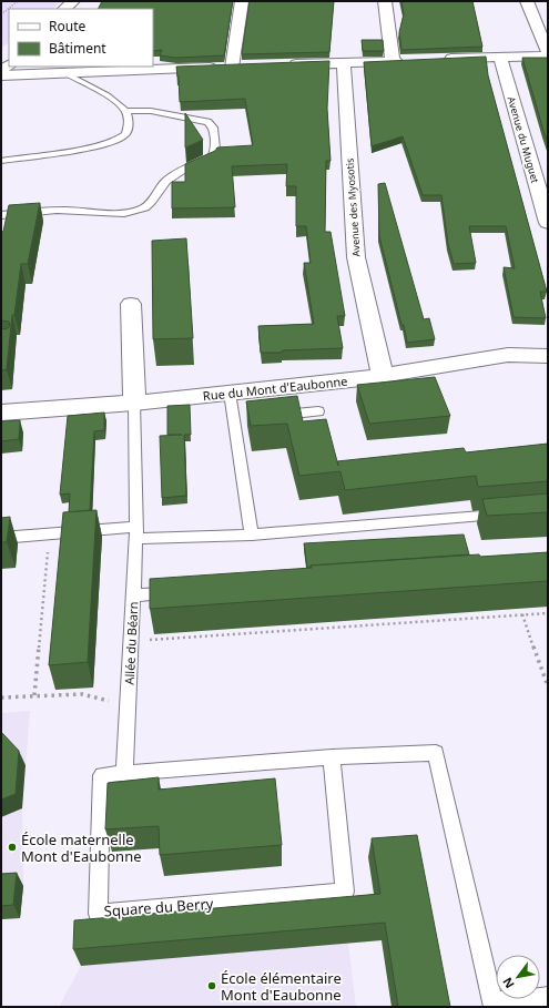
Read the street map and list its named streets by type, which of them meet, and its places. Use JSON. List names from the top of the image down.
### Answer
{
  "streets": {
    "street": ["Avenue du Muguet", "Avenue des Myosotis", "Rue du Mont d'Eaubonne"],
    "lane": ["Allée du Béarn", "Square du Berry"]
  },
  "crossings": [
    ["Avenue des Myosotis", "Rue du Mont d'Eaubonne"],
    ["Rue du Mont d'Eaubonne", "Allée du Béarn"],
    ["Allée du Béarn", "Square du Berry"]
  ],
  "places": ["École maternelle Mont d'Eaubonne", "École élémentaire Mont d'Eaubonne"],
  "legend": ["Route", "Bâtiment"],
  "north": "bottom left"
}
